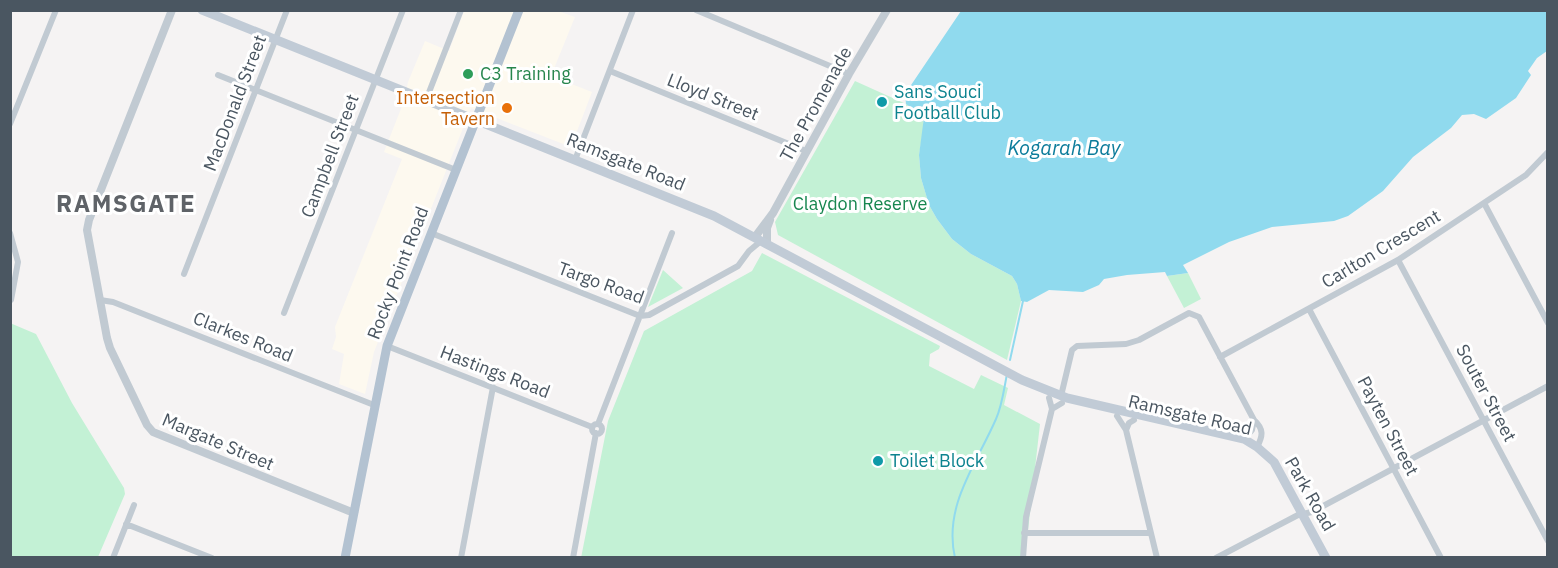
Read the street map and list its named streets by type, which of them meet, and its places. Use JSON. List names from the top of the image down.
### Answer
{
  "streets": {
    "main road": ["Ramsgate Road", "Rocky Point Road", "Park Road"],
    "street": [
      "Lloyd Street",
      "MacDonald Street",
      "The Promenade",
      "Campbell Street",
      "Carlton Crescent",
      "Targo Road",
      "Clarkes Road",
      "Hastings Road",
      "Souter Street",
      "Payten Street",
      "Margate Street"
    ]
  },
  "crossings": [
    ["Lloyd Street", "The Promenade"],
    ["MacDonald Street", "Ramsgate Road"],
    ["The Promenade", "Ramsgate Road"],
    ["The Promenade", "Targo Road"],
    ["Campbell Street", "Ramsgate Road"],
    ["Ramsgate Road", "Rocky Point Road"],
    ["Ramsgate Road", "Targo Road"],
    ["Ramsgate Road", "Park Road"],
    ["Carlton Crescent", "Souter Street"],
    ["Carlton Crescent", "Payten Street"],
    ["Rocky Point Road", "Targo Road"],
    ["Rocky Point Road", "Clarkes Road"],
    ["Rocky Point Road", "Hastings Road"],
    ["Rocky Point Road", "Margate Street"],
    ["Clarkes Road", "Margate Street"]
  ],
  "districts": ["RAMSGATE"],
  "water": ["Kogarah Bay"],
  "parks": ["Claydon Reserve"],
  "places": [
    "C3 Training",
    "Sans Souci Football Club",
    "Intersection Tavern",
    "Toilet Block"
  ]
}
